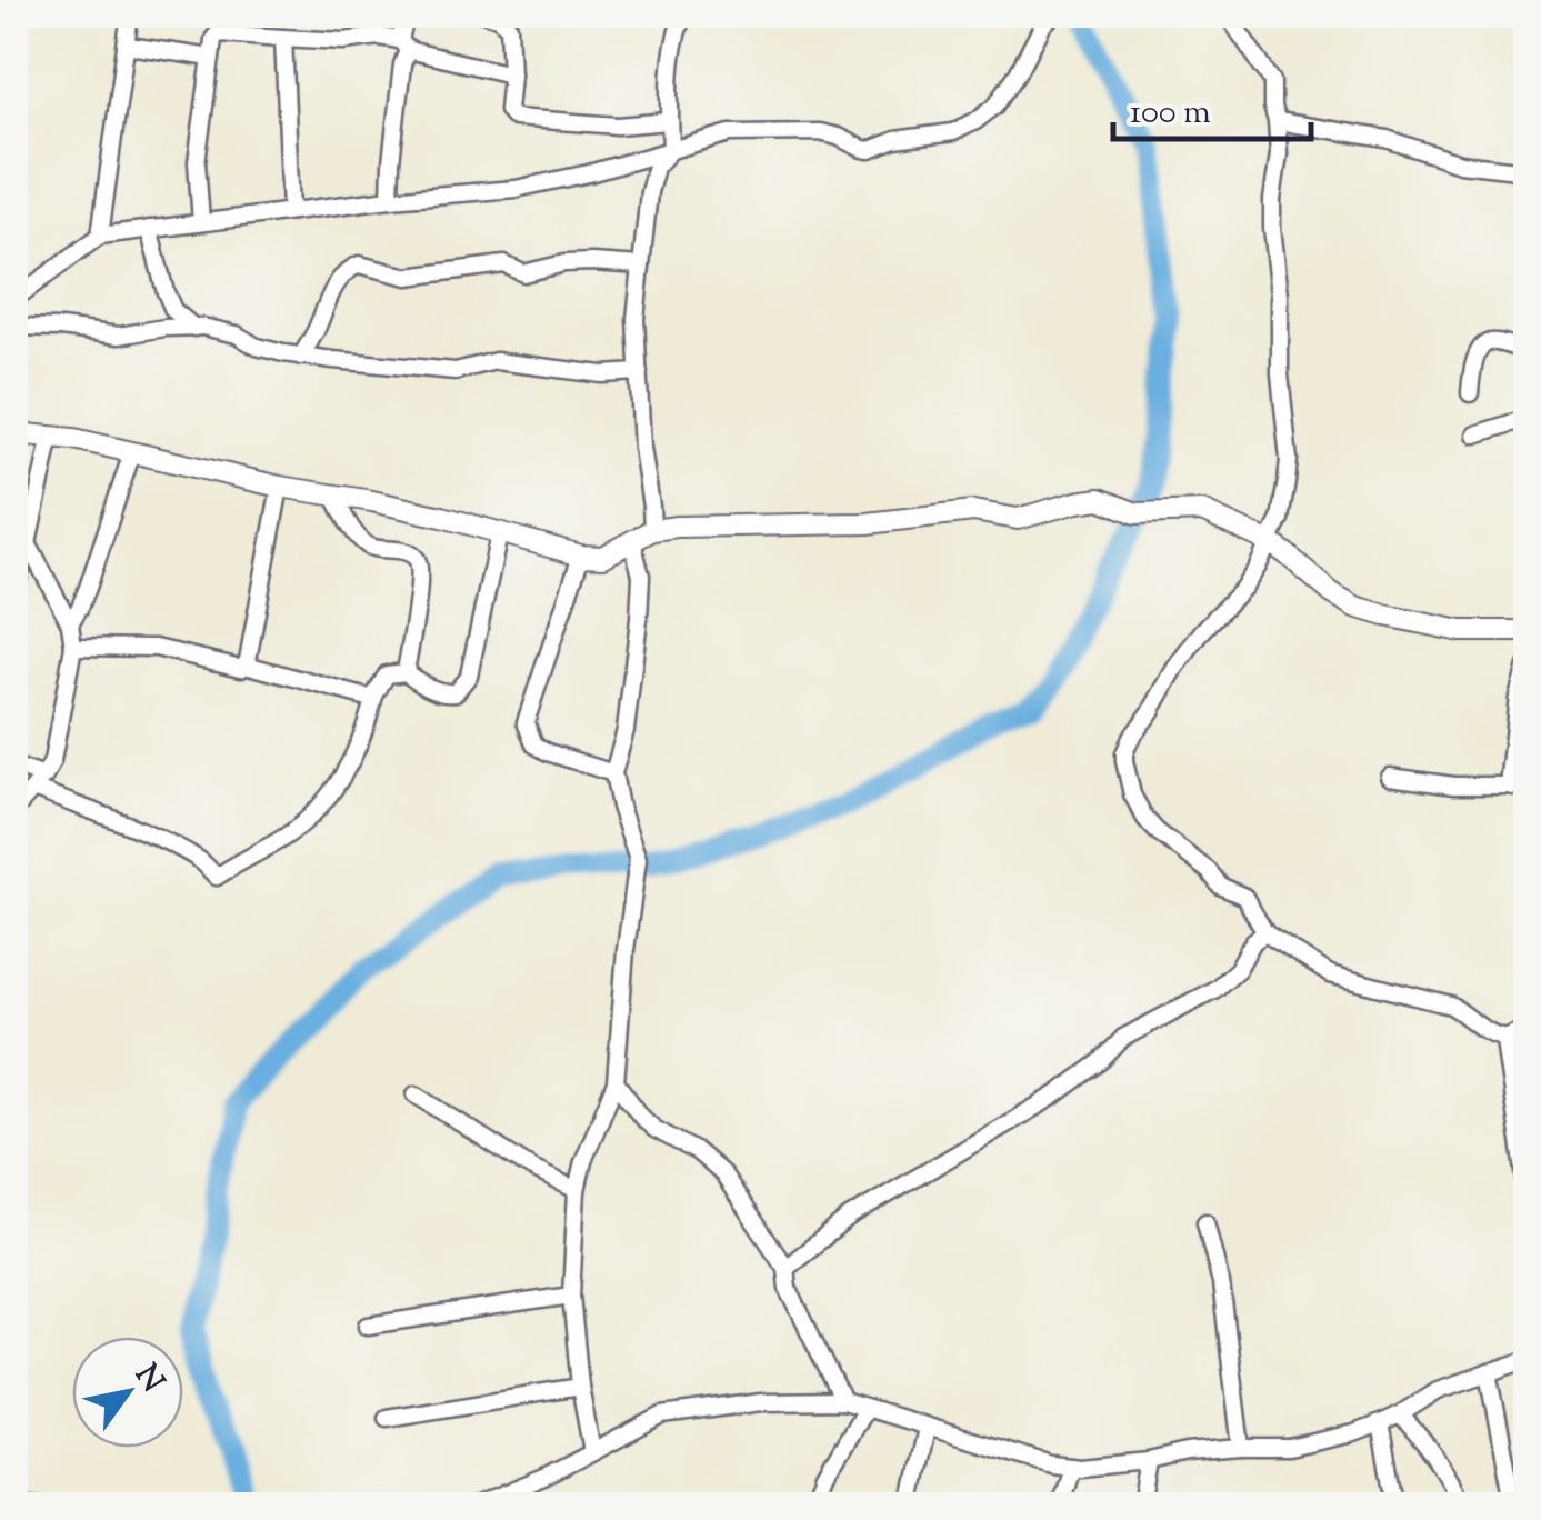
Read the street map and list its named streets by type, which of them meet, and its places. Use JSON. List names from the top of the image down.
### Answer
{
  "scale_bar": "100 m",
  "north": "top right"
}
